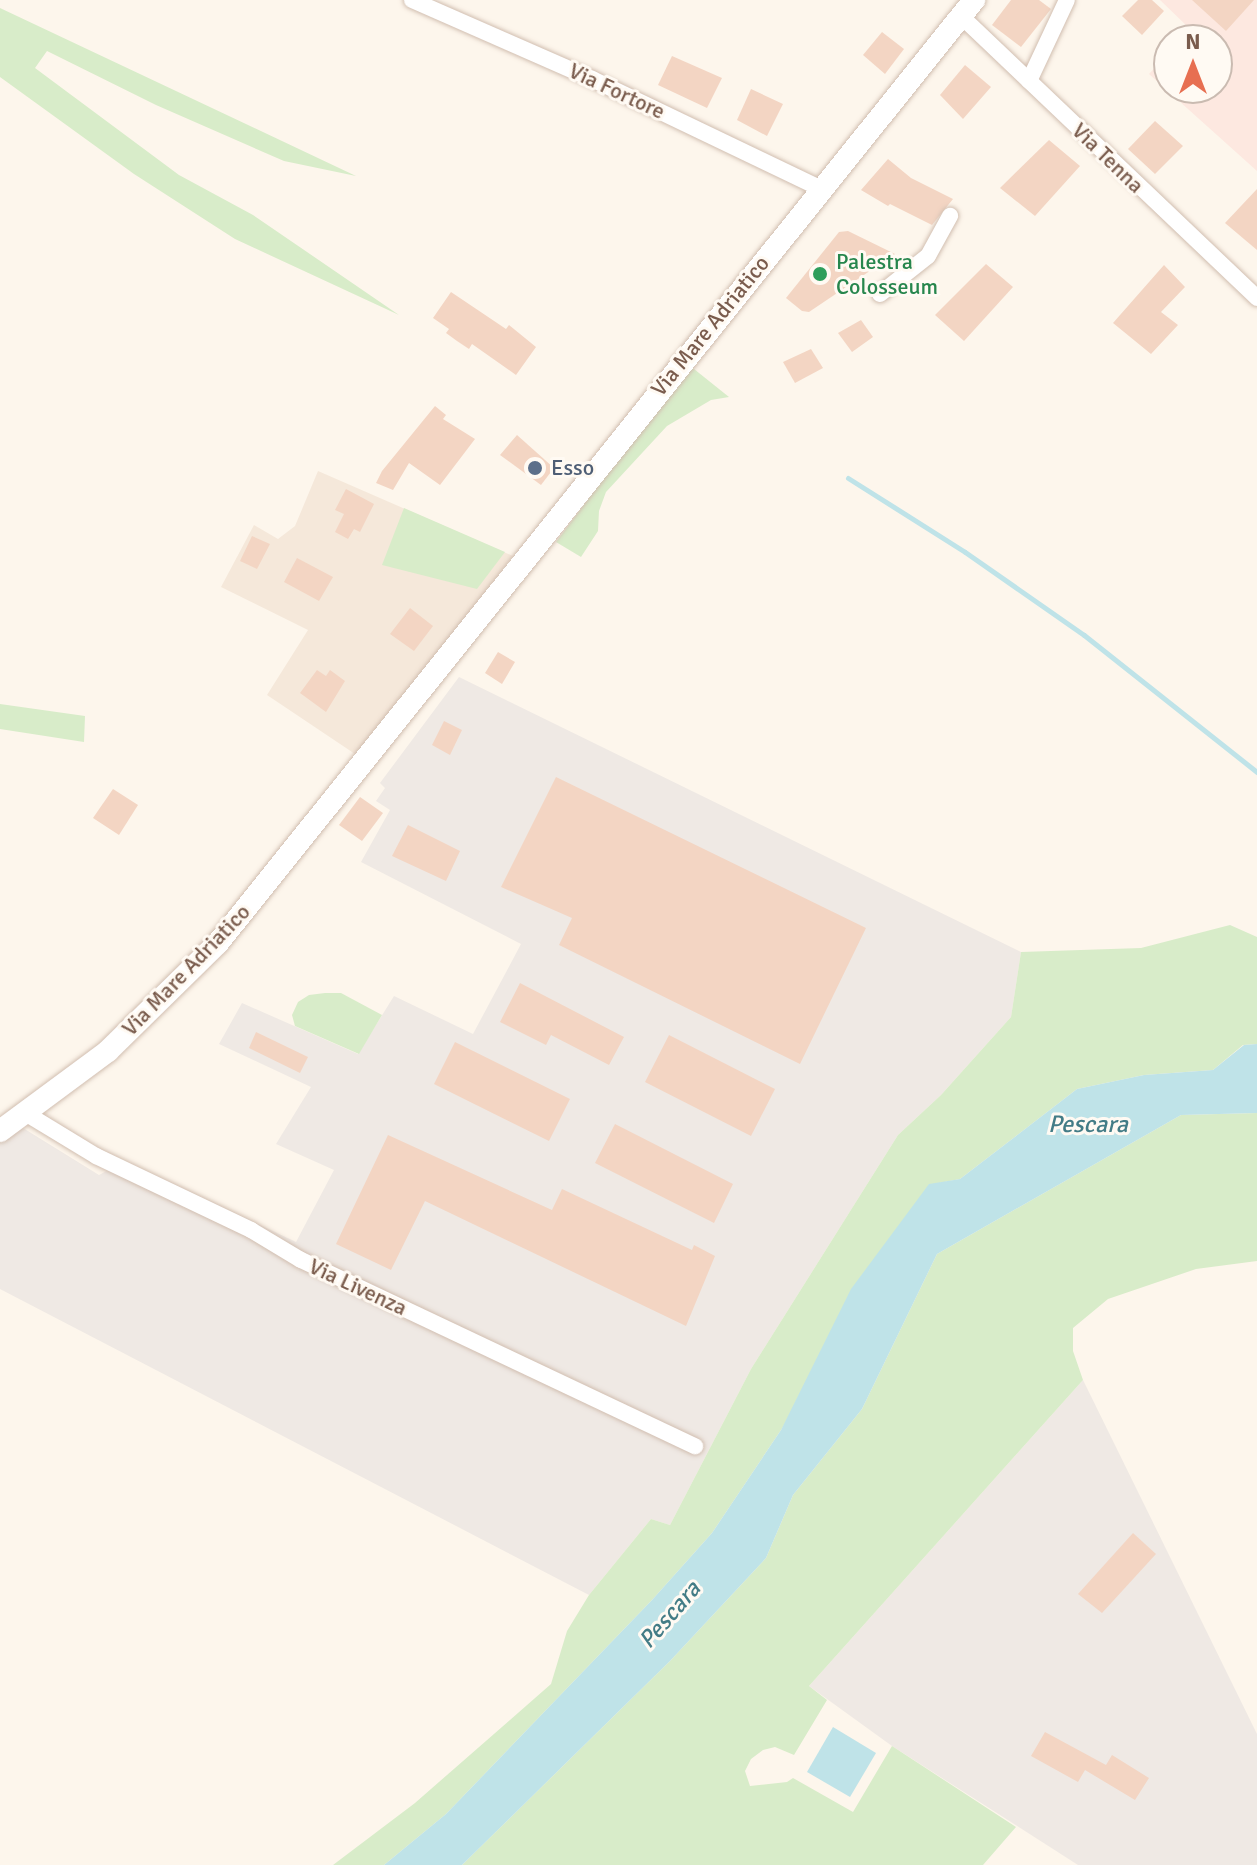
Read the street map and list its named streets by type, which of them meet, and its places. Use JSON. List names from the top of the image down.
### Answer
{
  "streets": {
    "main road": ["Via Mare Adriatico"],
    "street": ["Via Fortore", "Via Tenna", "Via Livenza"]
  },
  "crossings": [
    ["Via Fortore", "Via Mare Adriatico"],
    ["Via Tenna", "Via Mare Adriatico"],
    ["Via Mare Adriatico", "Via Livenza"]
  ],
  "water": ["Pescara"],
  "places": ["Palestra Colosseum", "Esso"],
  "north": "top"
}
